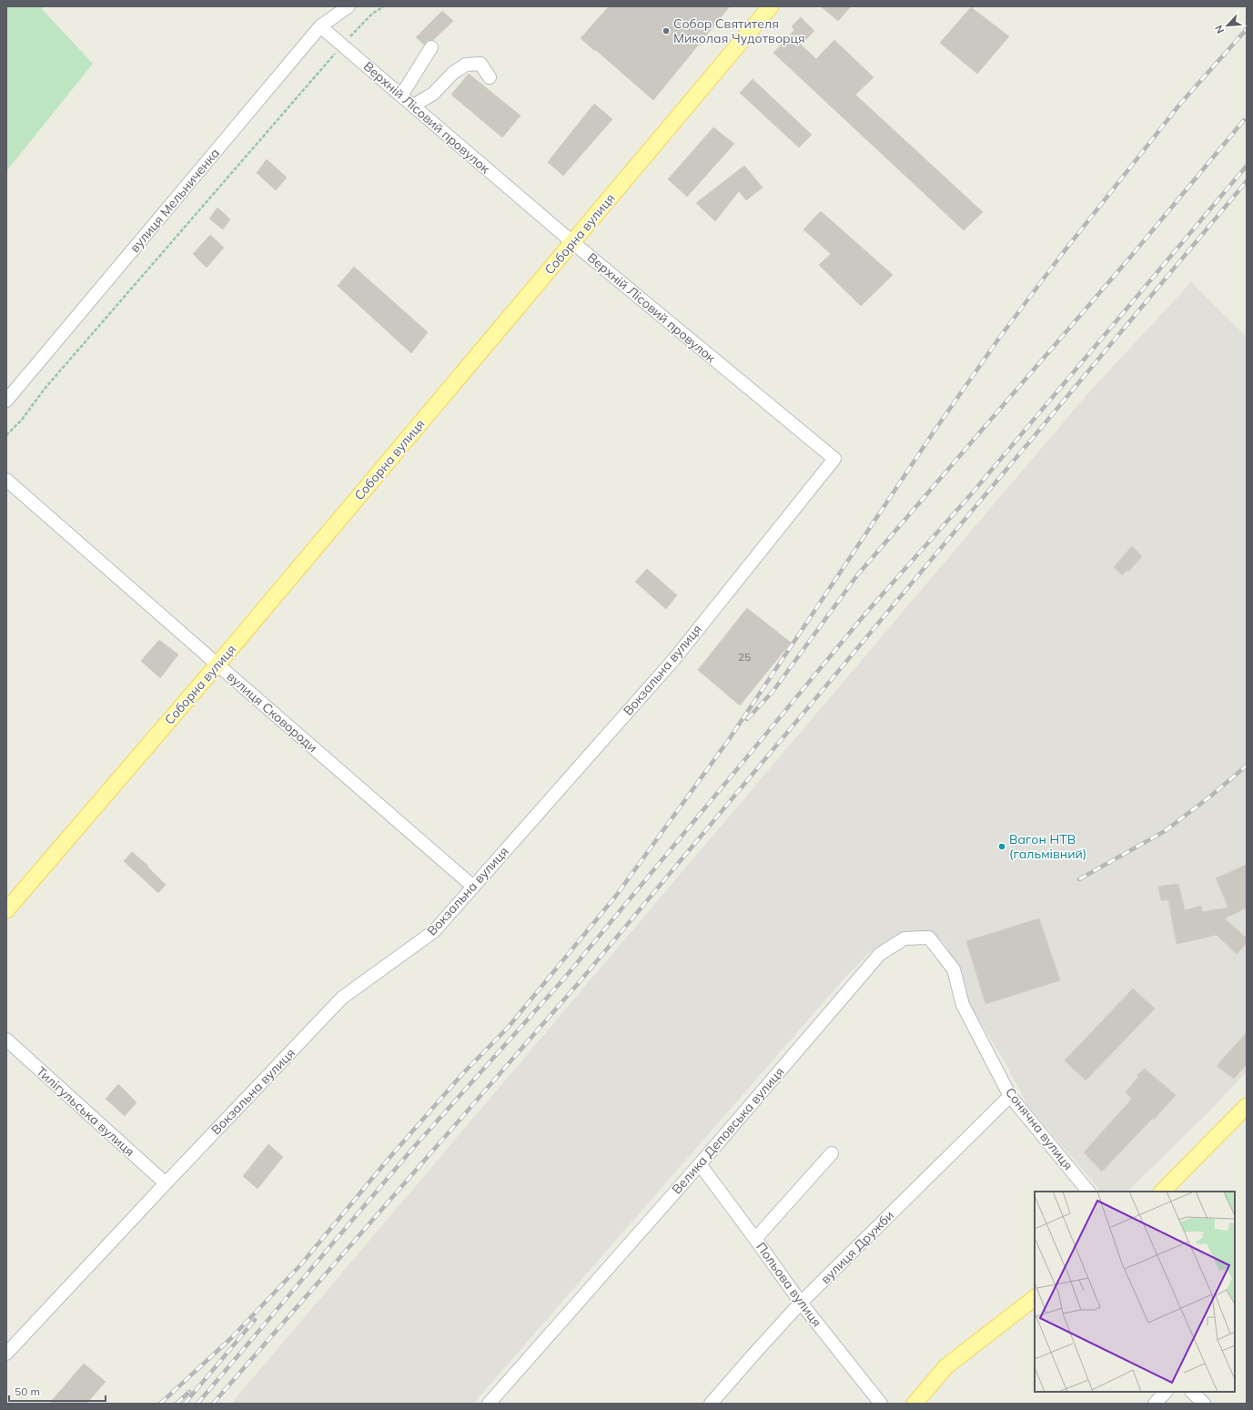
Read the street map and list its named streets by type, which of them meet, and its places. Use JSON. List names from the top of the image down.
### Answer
{
  "streets": {
    "main road": ["Соборна вулиця"],
    "street": [
      "Верхній Лісовий провулок",
      "вулиця Мельниченка",
      "Вокзальна вулиця",
      "вулиця Сковороди",
      "Тилігульська вулиця",
      "Сонячна вулиця",
      "Велика Деповська вулиця",
      "вулиця Дружби",
      "Польова вулиця"
    ]
  },
  "crossings": [
    ["Верхній Лісовий провулок", "вулиця Мельниченка"],
    ["Верхній Лісовий провулок", "Соборна вулиця"],
    ["Верхній Лісовий провулок", "Вокзальна вулиця"],
    ["Соборна вулиця", "вулиця Сковороди"],
    ["Вокзальна вулиця", "вулиця Сковороди"],
    ["Вокзальна вулиця", "Тилігульська вулиця"],
    ["Сонячна вулиця", "Велика Деповська вулиця"],
    ["Сонячна вулиця", "вулиця Дружби"],
    ["Велика Деповська вулиця", "Польова вулиця"],
    ["вулиця Дружби", "Польова вулиця"]
  ],
  "places": ["Собор Святителя Миколая Чудотворця", "Вагон НТВ (гальмівний)"],
  "house_numbers": ["25"],
  "scale_bar": "50 m",
  "north": "bottom left"
}
